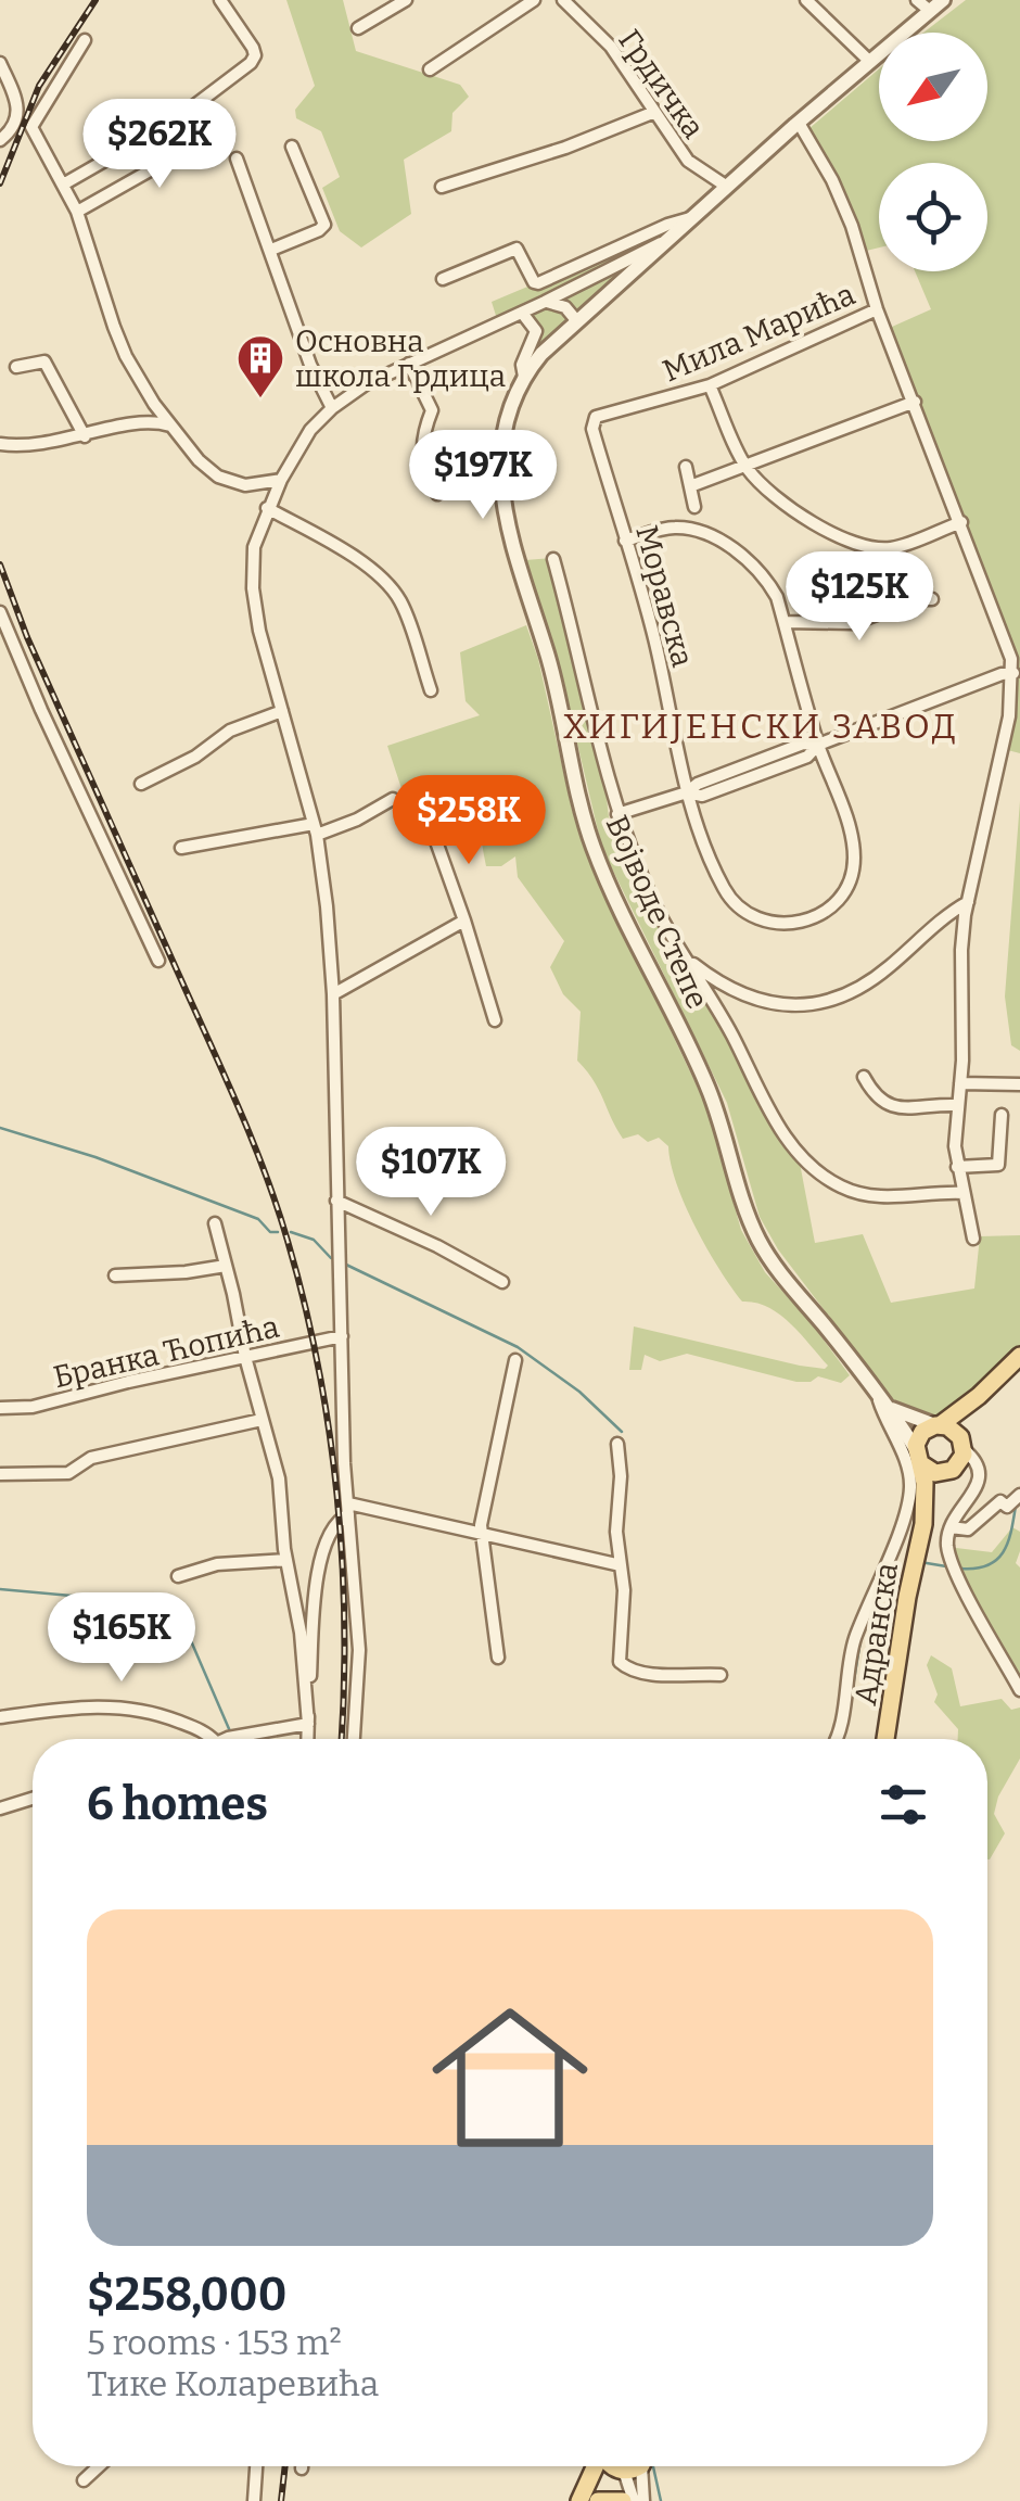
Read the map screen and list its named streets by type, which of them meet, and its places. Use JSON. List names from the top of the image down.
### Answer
{
  "streets": {
    "main road": ["Адранска"],
    "street": [
      "Грдичка",
      "Мила Марића",
      "Моравска",
      "Војводе Степе",
      "Бранка Ћопића"
    ]
  },
  "crossings": [
    ["Грдичка", "Војводе Степе"],
    ["Мила Марића", "Моравска"],
    ["Војводе Степе", "Адранска"]
  ],
  "districts": ["ХИГИЈЕНСКИ ЗАВОД"],
  "places": {
    "building": ["Основна школа Грдица"]
  },
  "north": "bottom left",
  "page": {
    "price": [
      "$262K",
      "$197K",
      "$125K",
      "$258K",
      "$107K",
      "$165K"
    ],
    "heading": "6 homes",
    "list": [
      {
        "name": "$258,000",
        "note": "5 rooms · 153 m² · Тике Коларевића"
      }
    ]
  }
}
